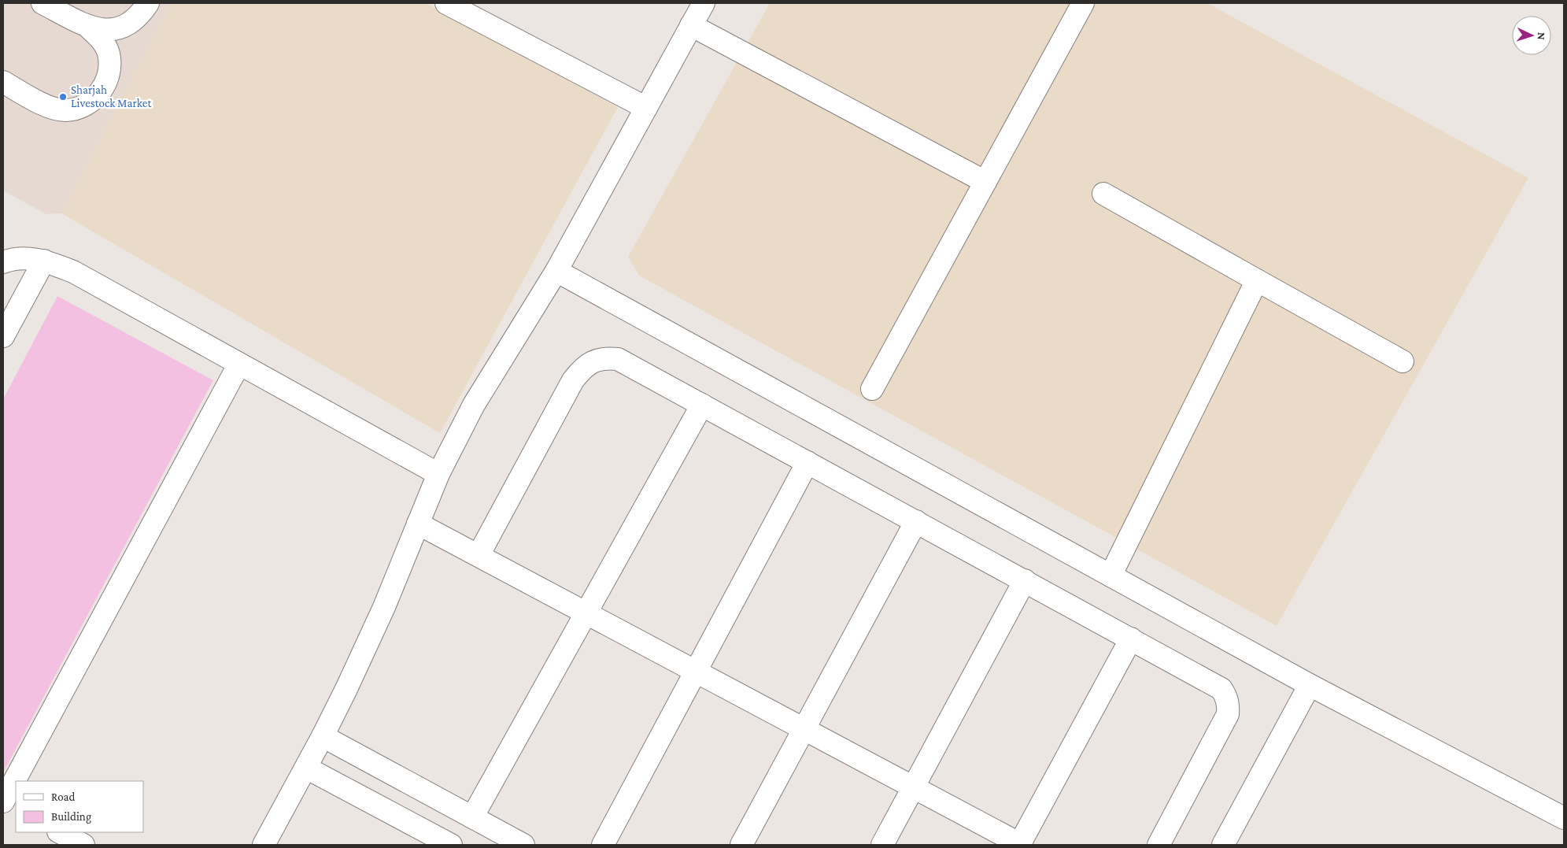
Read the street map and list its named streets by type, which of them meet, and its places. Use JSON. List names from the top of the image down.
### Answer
{
  "places": ["Sharjah Livestock Market"],
  "legend": ["Road", "Building"],
  "north": "right"
}
